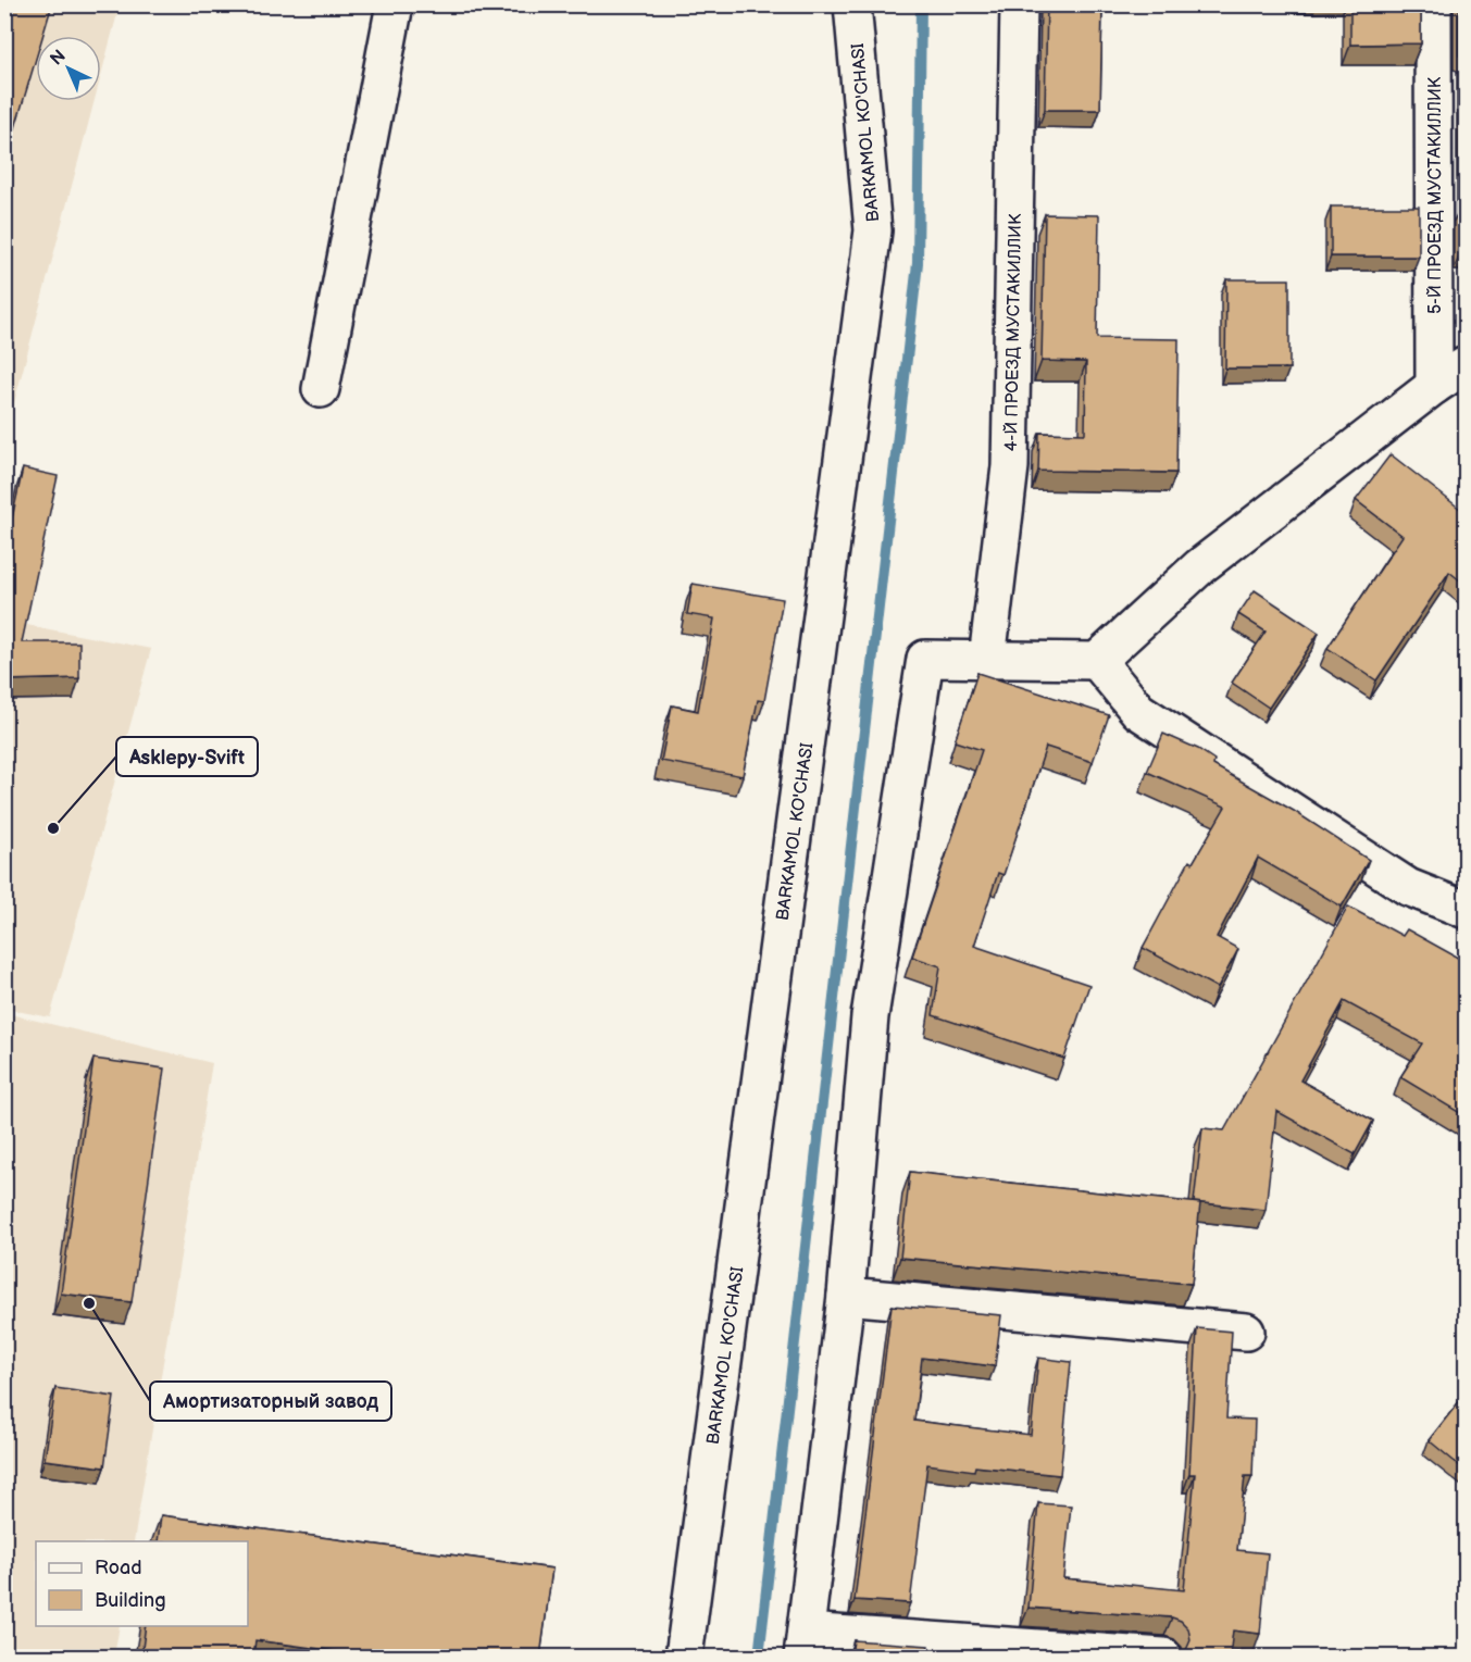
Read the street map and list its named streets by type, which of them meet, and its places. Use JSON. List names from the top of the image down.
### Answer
{
  "streets": {
    "street": ["BARKAMOL KO'CHASI", "5-Й ПРОЕЗД МУСТАКИЛЛИК", "4-Й ПРОЕЗД МУСТАКИЛЛИК"]
  },
  "places": ["Asklepy-Svift", "Амортизаторный завод"],
  "legend": ["Road", "Building"],
  "north": "top left"
}
